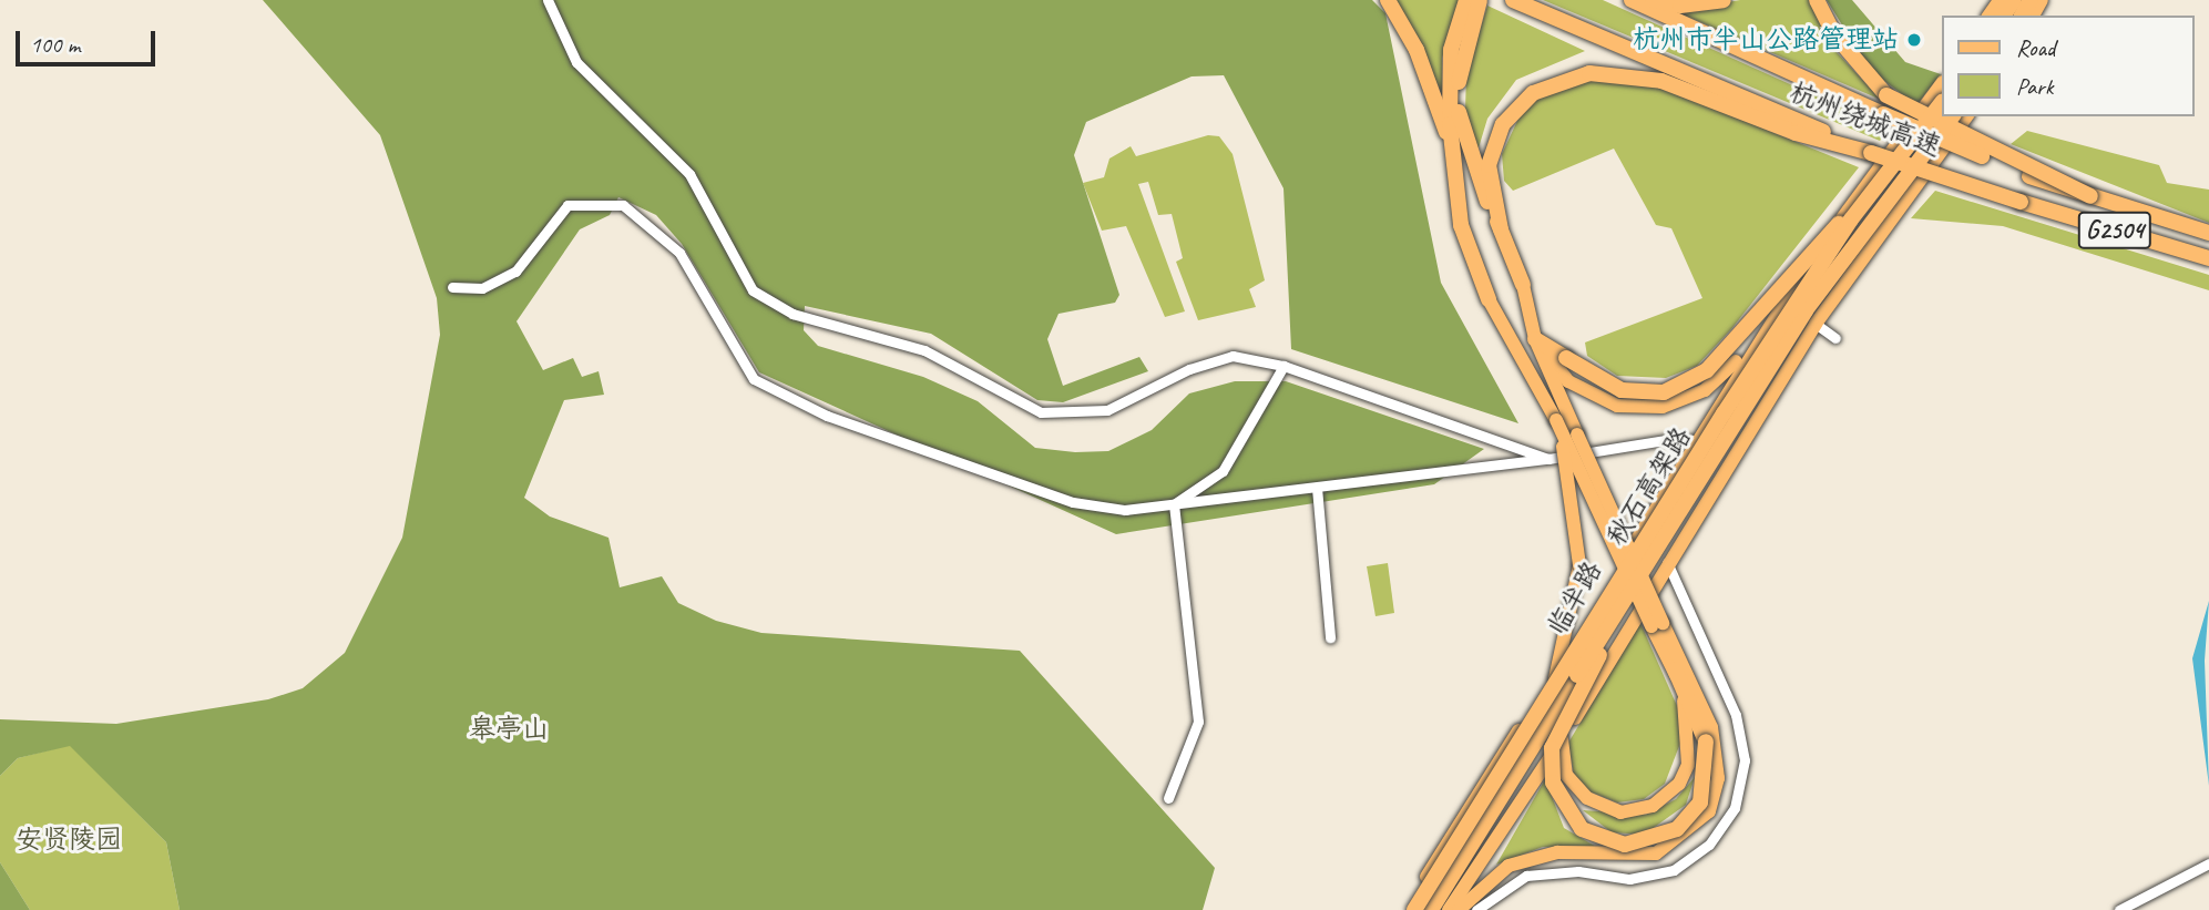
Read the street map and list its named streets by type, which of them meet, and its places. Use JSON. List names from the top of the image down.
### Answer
{
  "streets": {
    "highway": ["杭州绕城高速", "G2504", "秋石高架路"],
    "main road": ["临半路"]
  },
  "parks": ["皋亭山", "安贤陵园"],
  "places": ["杭州市半山公路管理站"],
  "legend": ["Road", "Park"],
  "scale_bar": "100 m"
}
